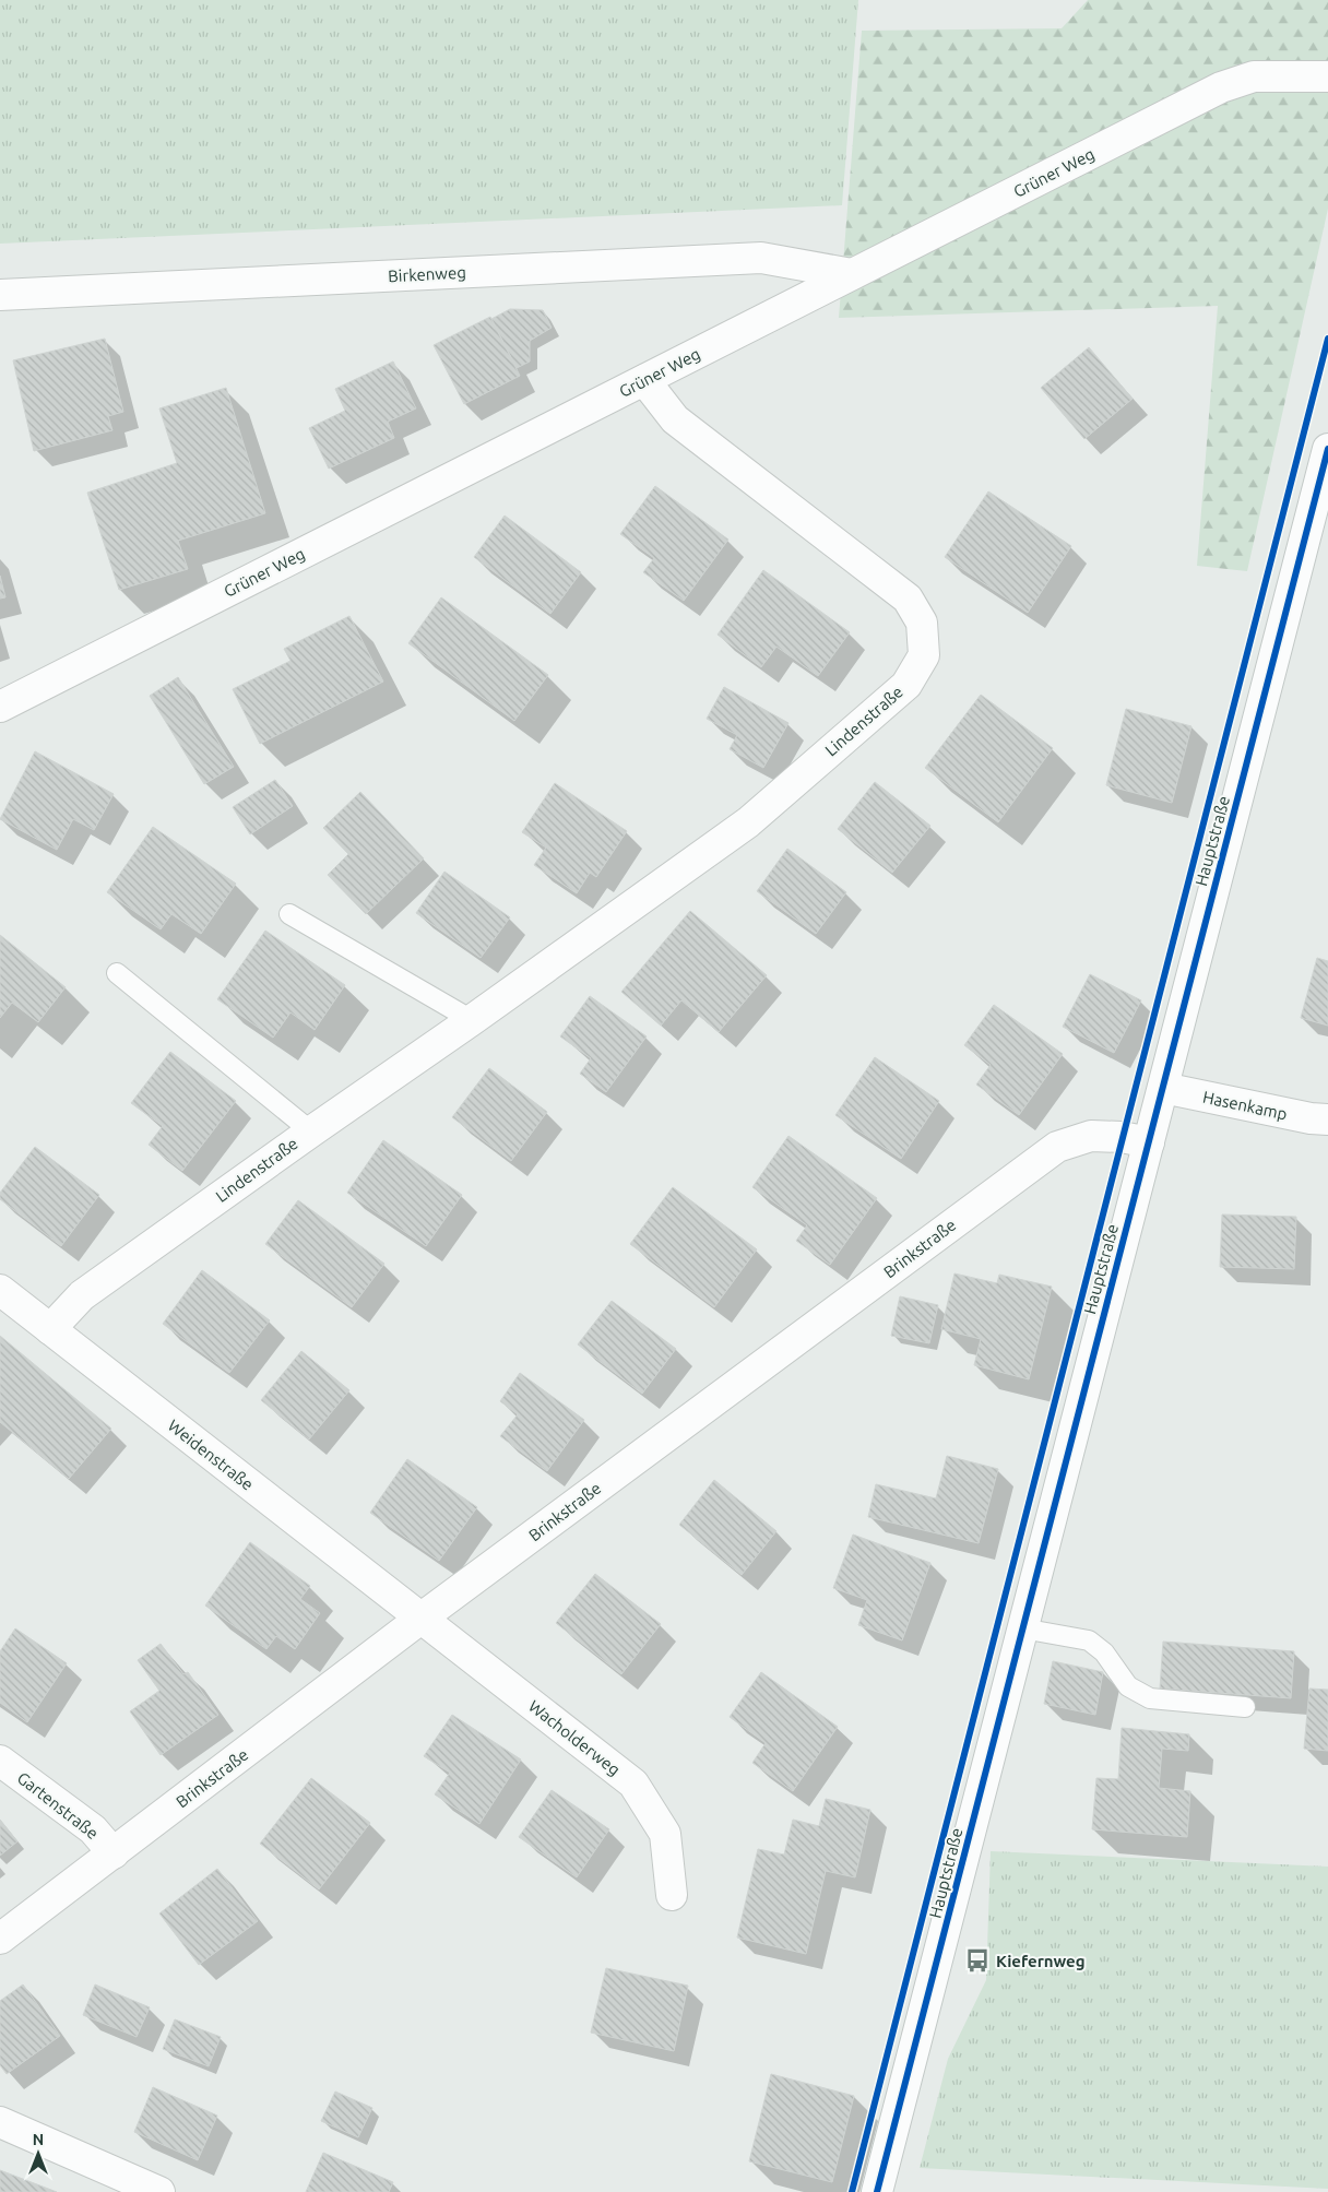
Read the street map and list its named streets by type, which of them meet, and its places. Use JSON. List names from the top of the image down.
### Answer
{
  "streets": {
    "street": [
      "Grüner Weg",
      "Birkenweg",
      "Lindenstraße",
      "Hauptstraße",
      "Hasenkamp",
      "Brinkstraße",
      "Weidenstraße",
      "Wacholderweg",
      "Gartenstraße"
    ]
  },
  "crossings": [
    ["Grüner Weg", "Birkenweg"],
    ["Grüner Weg", "Lindenstraße"],
    ["Lindenstraße", "Weidenstraße"],
    ["Hauptstraße", "Hasenkamp"],
    ["Hauptstraße", "Brinkstraße"],
    ["Brinkstraße", "Weidenstraße"],
    ["Brinkstraße", "Wacholderweg"],
    ["Brinkstraße", "Gartenstraße"],
    ["Weidenstraße", "Wacholderweg"]
  ],
  "places": {
    "bus stop": ["Kiefernweg"]
  },
  "north": "top"
}
